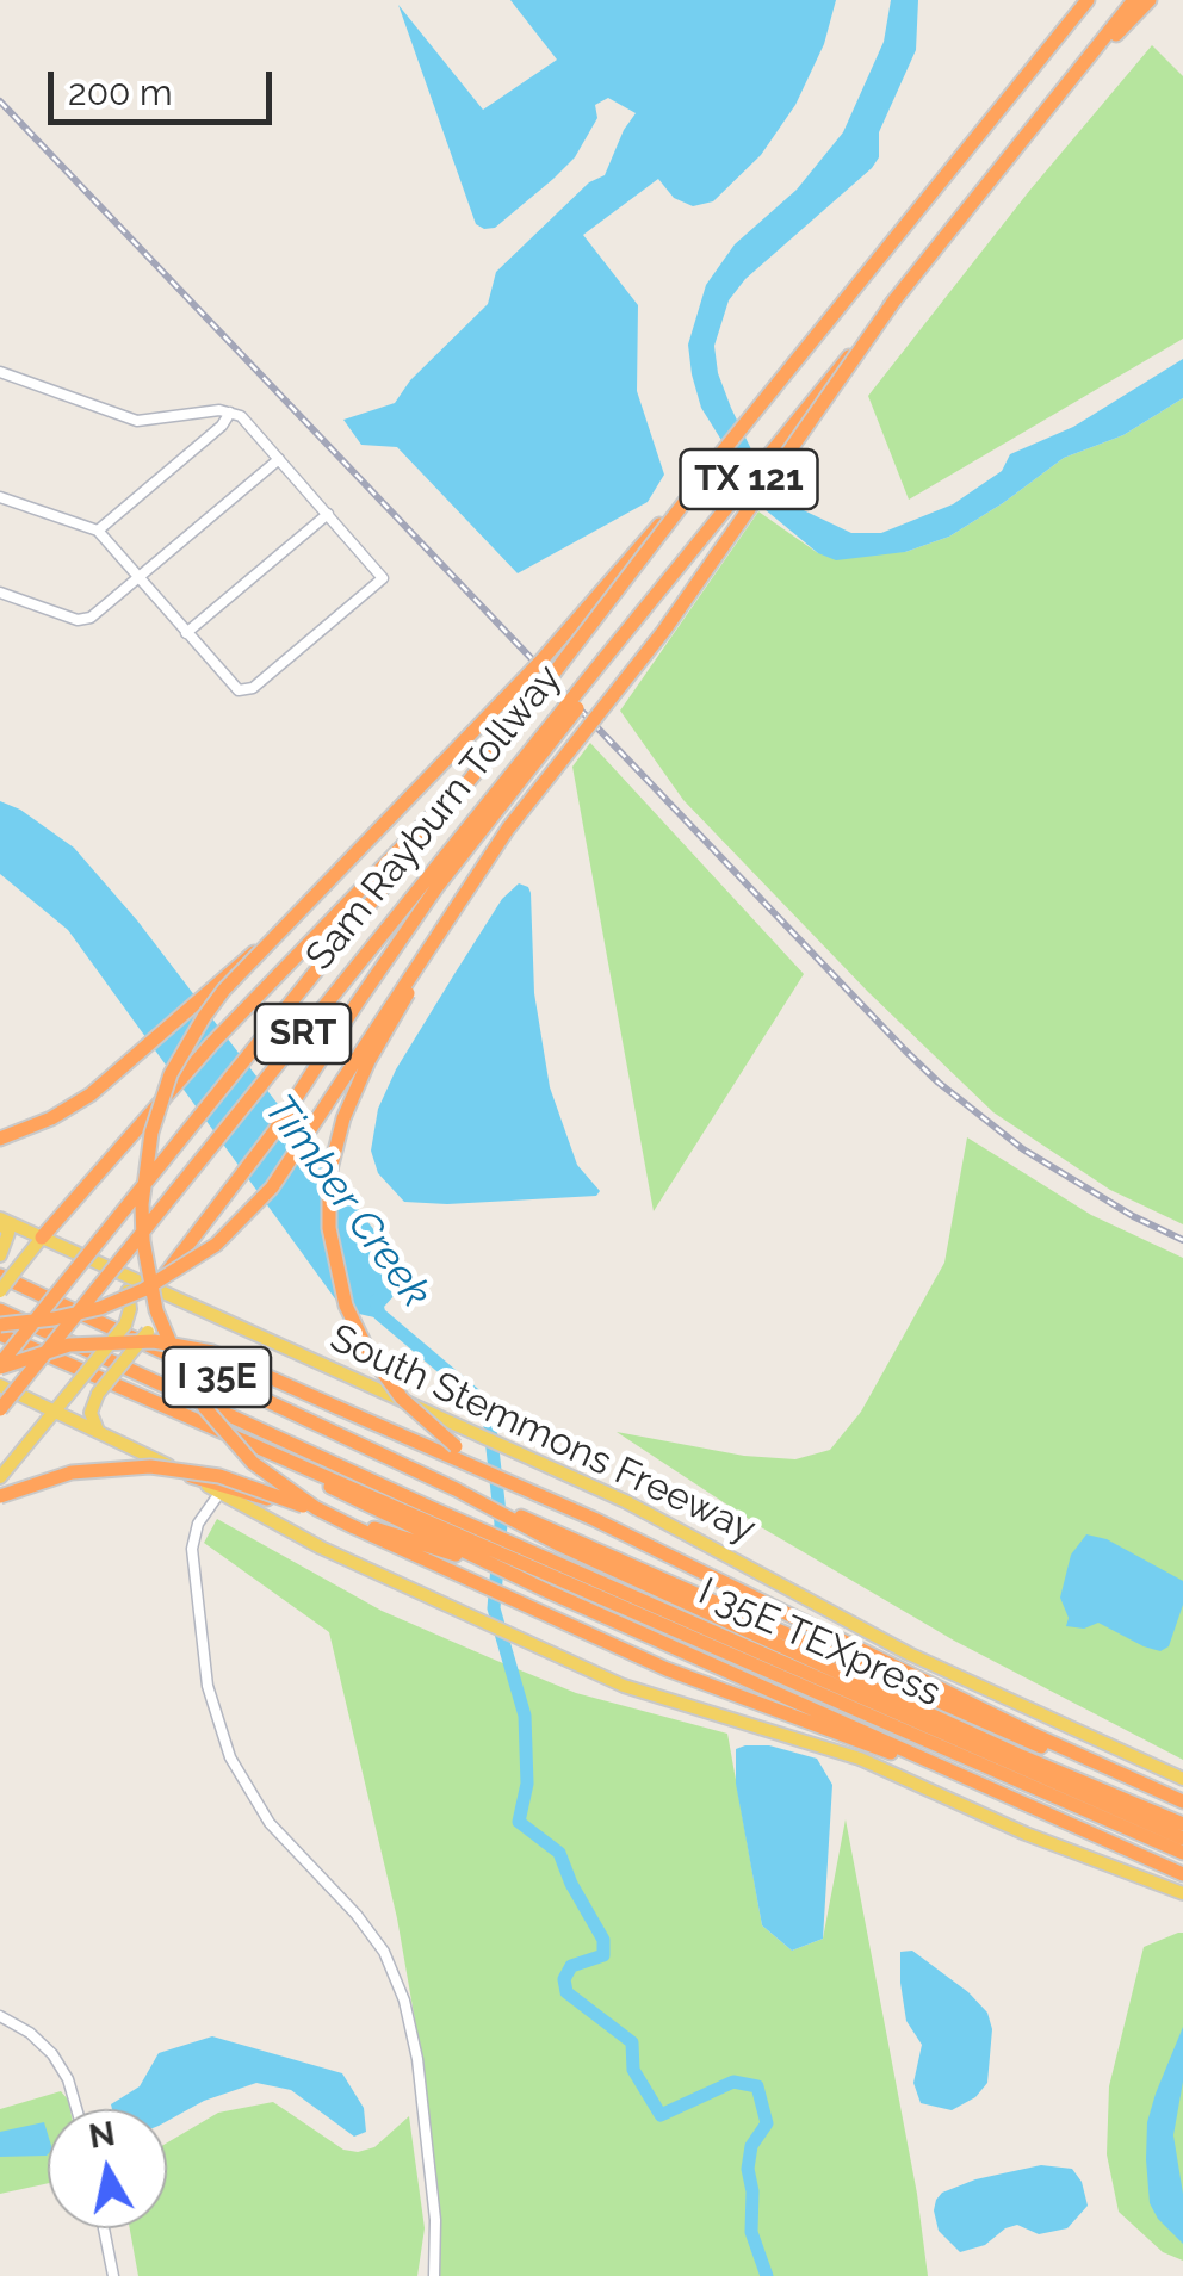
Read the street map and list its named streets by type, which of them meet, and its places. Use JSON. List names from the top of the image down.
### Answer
{
  "streets": {
    "highway": [
      "TX 121",
      "Sam Rayburn Tollway",
      "SRT",
      "I 35E",
      "I 35E TEXpress"
    ],
    "main road": ["South Stemmons Freeway"]
  },
  "crossings": [
    ["TX 121", "Sam Rayburn Tollway"],
    ["I 35E", "I 35E TEXpress"]
  ],
  "water": ["Timber Creek"],
  "scale_bar": "200 m",
  "north": "top"
}
